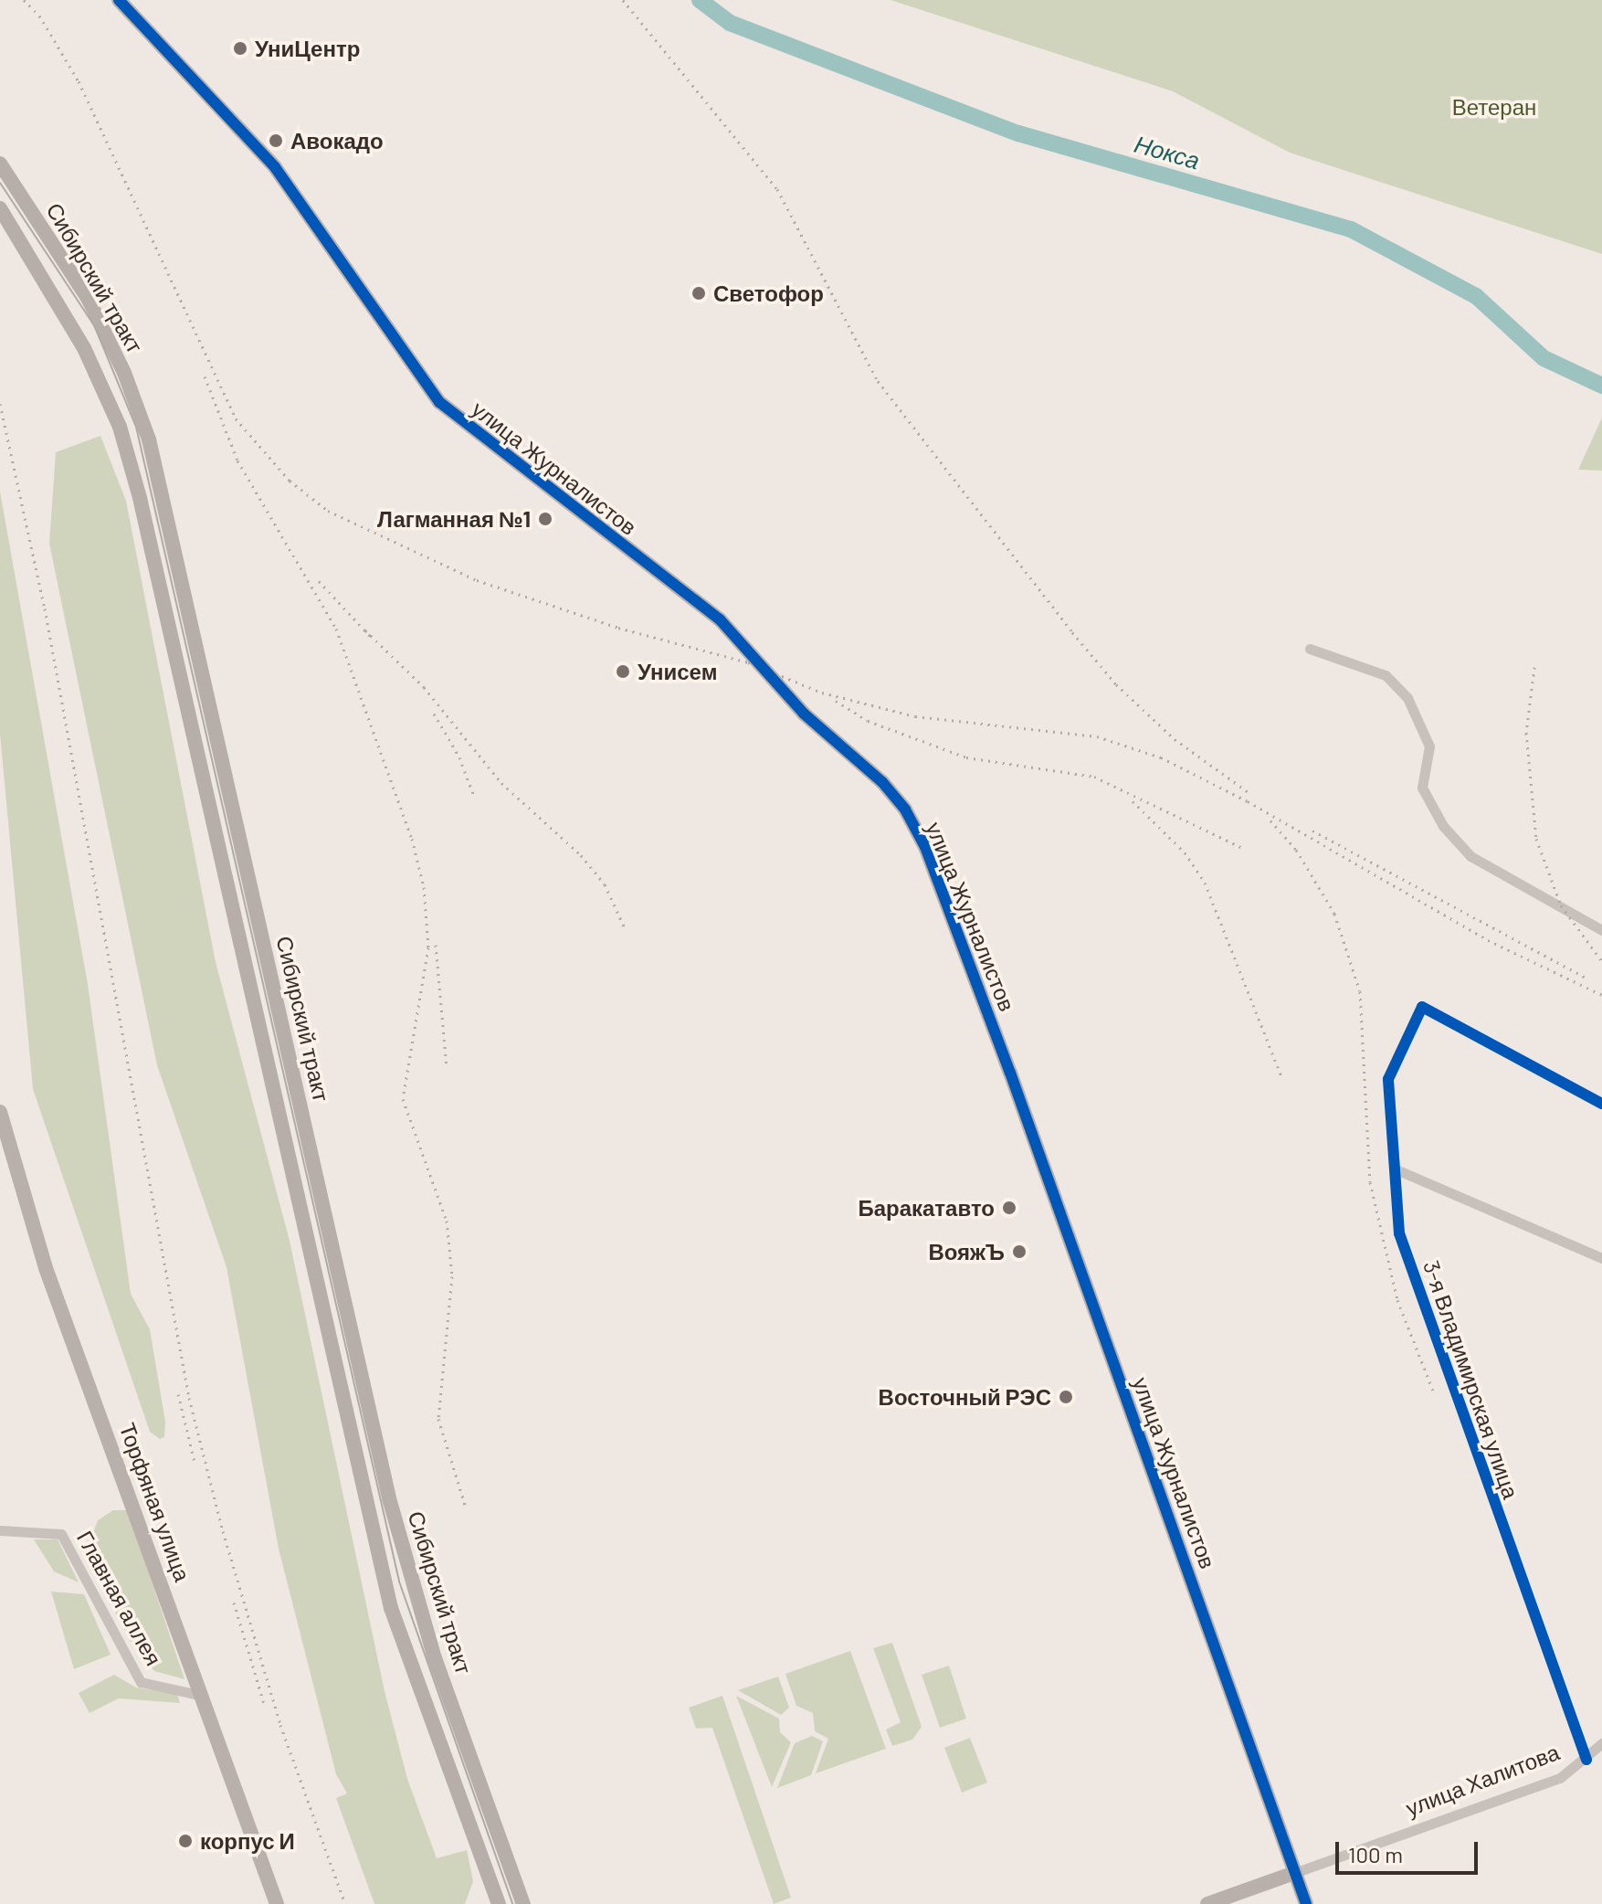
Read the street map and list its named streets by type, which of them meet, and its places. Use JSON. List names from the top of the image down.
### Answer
{
  "streets": {
    "main road": ["Сибирский тракт"],
    "street": [
      "улица Журналистов",
      "3-я Владимирская улица",
      "Торфяная улица",
      "Главная аллея",
      "улица Халитова"
    ]
  },
  "crossings": [
    ["улица Журналистов", "улица Халитова"],
    ["3-я Владимирская улица", "улица Халитова"],
    ["Торфяная улица", "Главная аллея"]
  ],
  "water": ["Нокса"],
  "parks": ["Ветеран"],
  "places": [
    "УниЦентр",
    "Авокадо",
    "Светофор",
    "Лагманная №1",
    "Унисем",
    "Баракатавто",
    "ВояжЪ",
    "Восточный РЭС",
    "корпус И"
  ],
  "scale_bar": "100 m"
}
